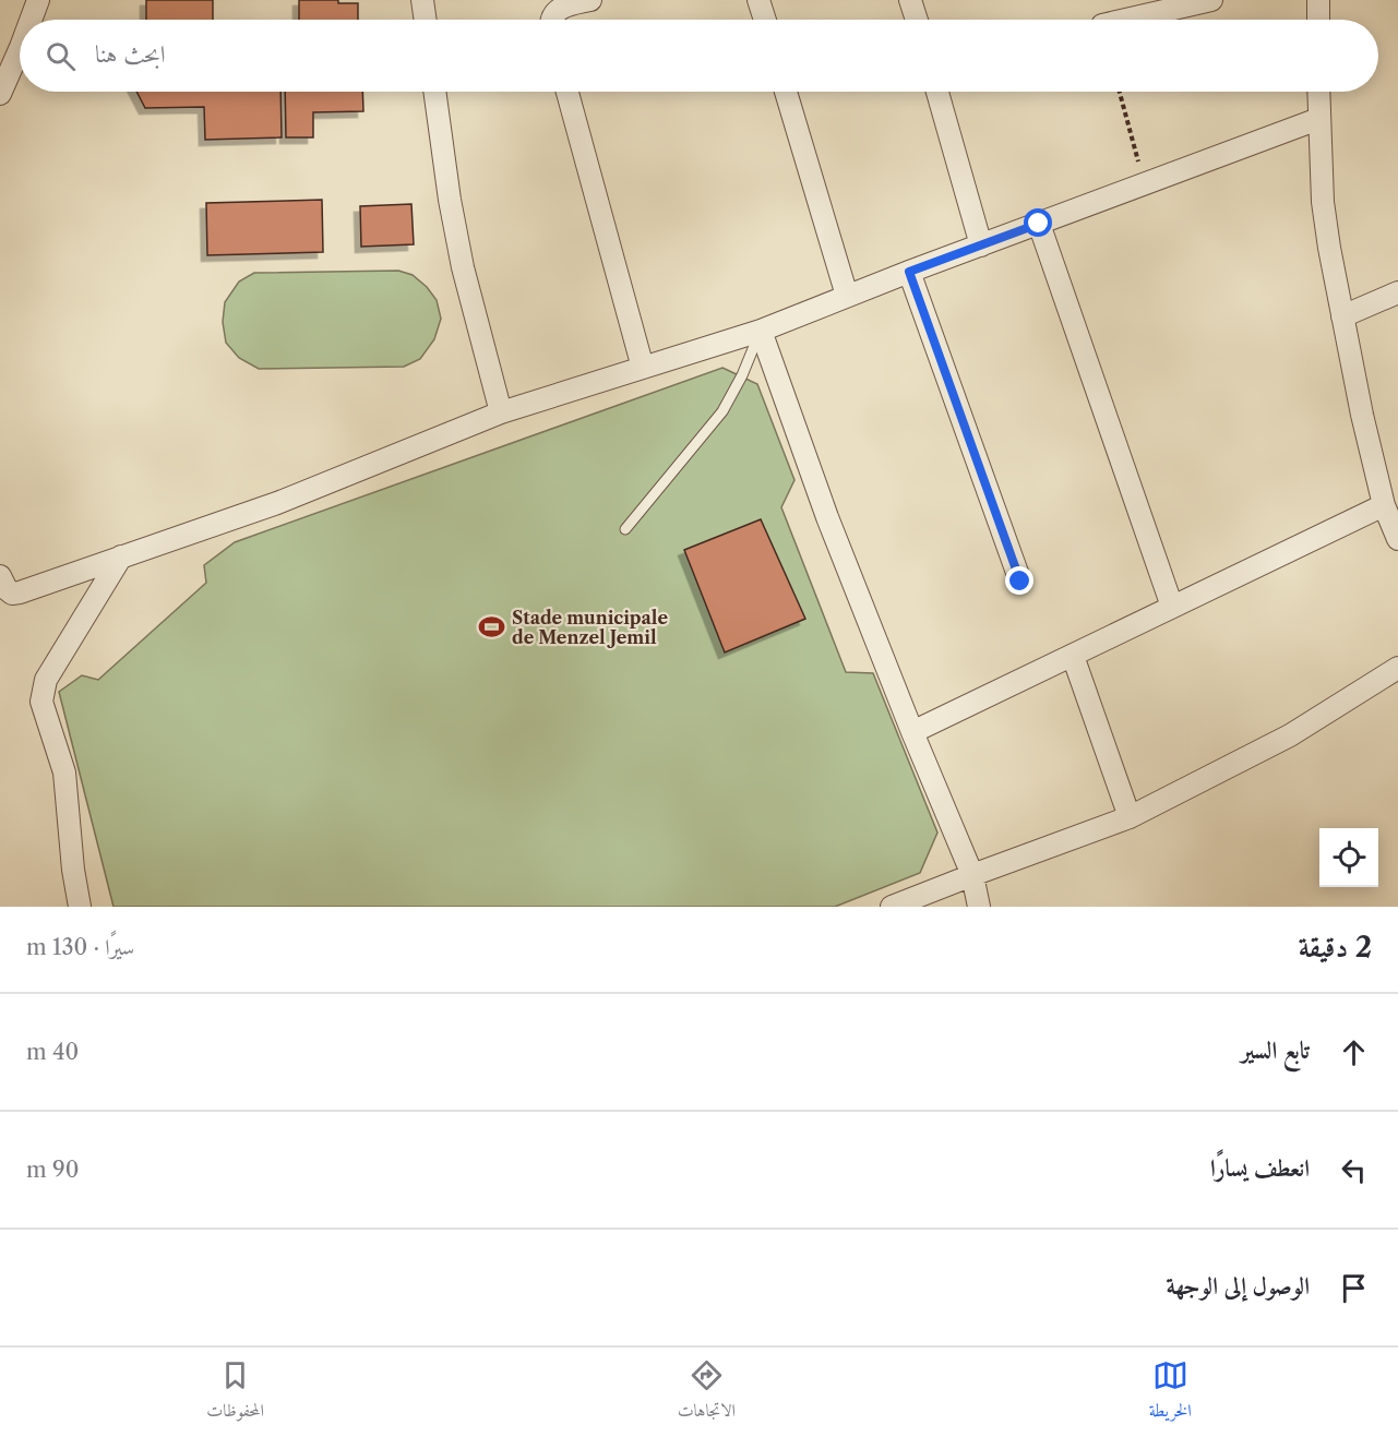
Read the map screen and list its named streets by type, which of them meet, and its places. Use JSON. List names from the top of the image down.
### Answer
{
  "places": {
    "sports": ["Stade municipale de Menzel Jemil"]
  },
  "page": {
    "search": "ابحث هنا",
    "heading": ["2 دقيقة", "سيرًا · 130 m"],
    "list": [
      ["تابع السير", "40 m"],
      ["انعطف يسارًا", "90 m"],
      "الوصول إلى الوجهة"
    ],
    "nav": ["الخريطة", "الاتجاهات", "المحفوظات"]
  }
}
